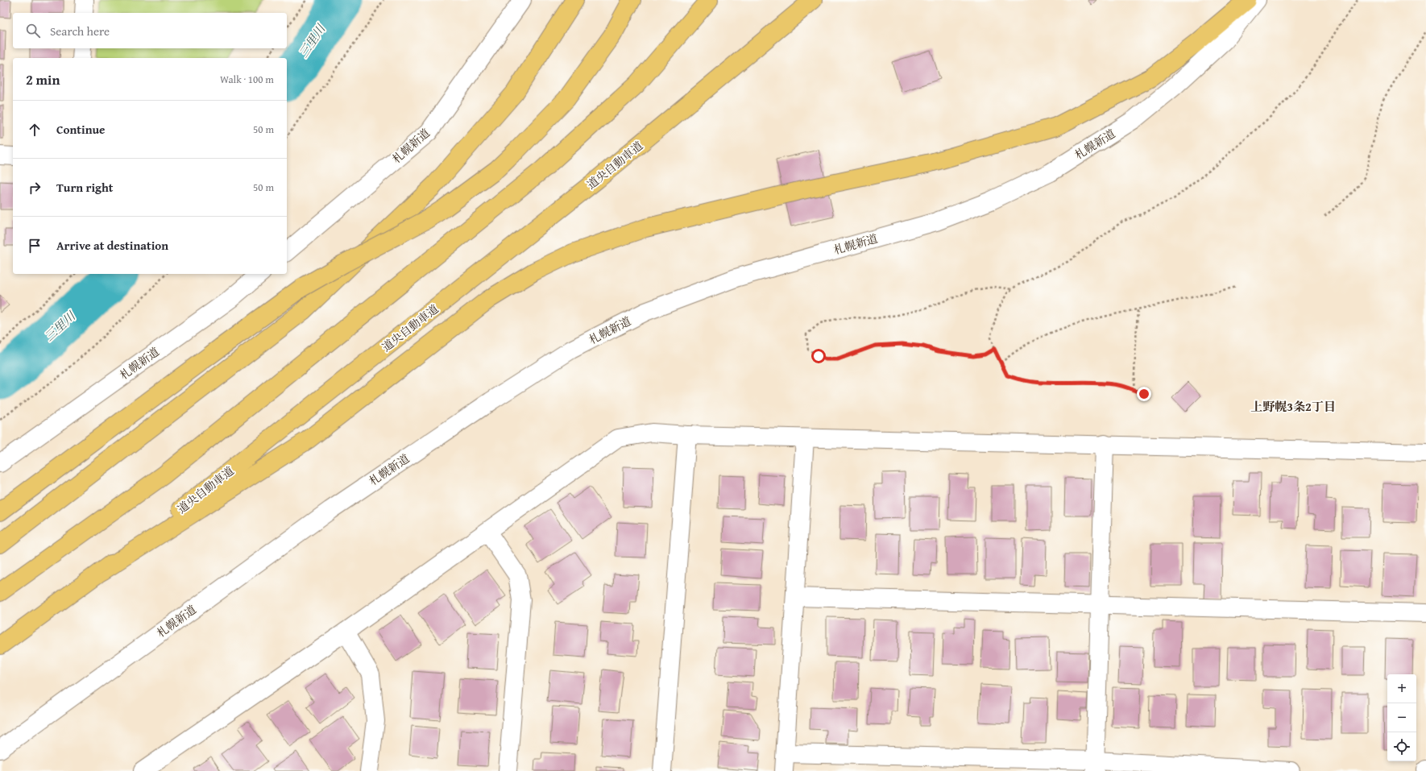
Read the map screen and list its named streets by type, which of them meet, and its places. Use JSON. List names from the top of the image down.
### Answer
{
  "streets": {
    "highway": ["道央自動車道"],
    "street": ["札幌新道"]
  },
  "districts": ["上野幌3条2丁目"],
  "water": ["三里川"],
  "page": {
    "search": "Search here",
    "heading": ["2 min", "Walk · 100 m"],
    "list": [
      ["Continue", "50 m"],
      ["Turn right", "50 m"],
      "Arrive at destination"
    ],
    "map_buttons": ["+", "−"]
  }
}
